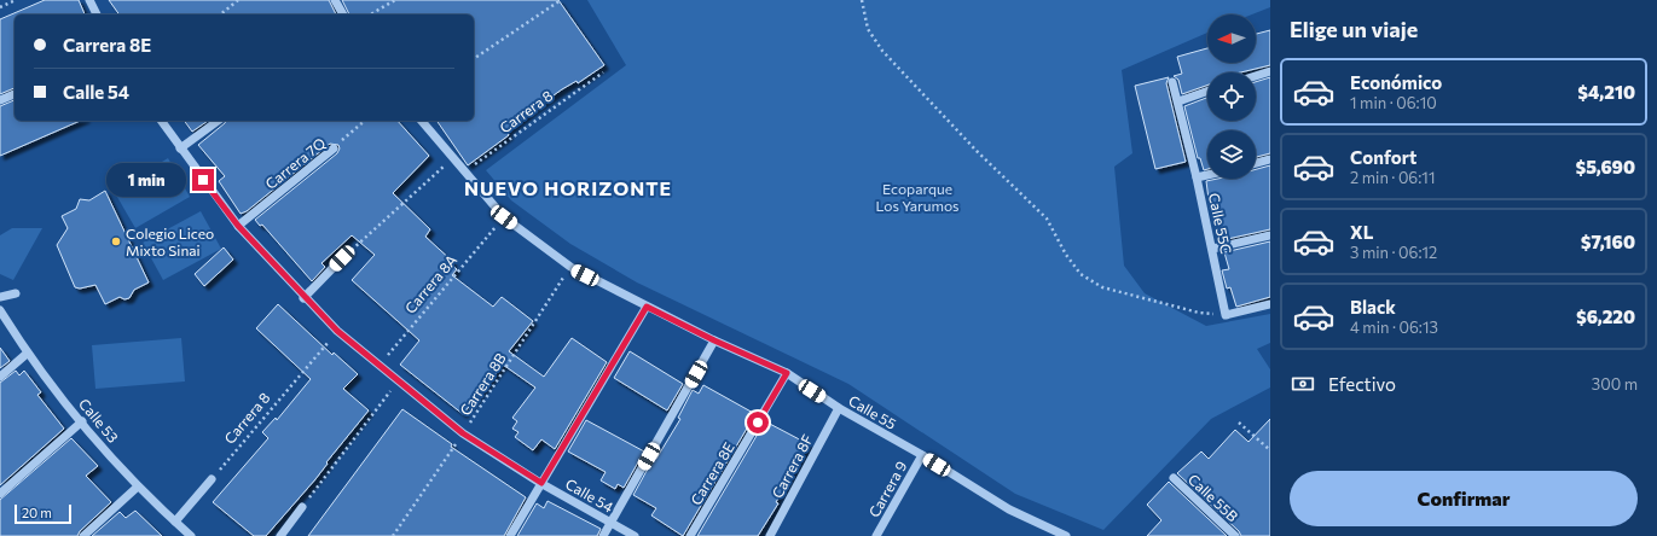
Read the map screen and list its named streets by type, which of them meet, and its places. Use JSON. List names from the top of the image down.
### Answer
{
  "streets": {
    "street": [
      "Carrera 7Q",
      "Calle 55C",
      "Calle 55",
      "Calle 53",
      "Carrera 8F",
      "Carrera 8E",
      "Carrera 9",
      "Calle 54",
      "Calle 55B"
    ],
    "path": ["Carrera 8", "Carrera 8A", "Carrera 8B"]
  },
  "crossings": [
    ["Carrera 8", "Calle 55"],
    ["Carrera 8", "Calle 54"],
    ["Carrera 7Q", "Calle 54"],
    ["Carrera 8A", "Calle 55"],
    ["Carrera 8A", "Calle 54"],
    ["Carrera 8B", "Calle 55"],
    ["Carrera 8B", "Calle 54"],
    ["Calle 55", "Carrera 8F"],
    ["Calle 55", "Carrera 8E"],
    ["Calle 55", "Carrera 9"]
  ],
  "districts": ["NUEVO HORIZONTE"],
  "parks": ["Ecoparque Los Yarumos"],
  "places": ["Colegio Liceo Mixto Sinai"],
  "scale_bar": "20 m",
  "north": "left",
  "page": {
    "heading": "Elige un viaje",
    "banner": ["Carrera 8E", "Calle 54"],
    "list": [
      {
        "name": "Económico",
        "note": "1 min · 06:10",
        "value": "$4,210"
      },
      {
        "name": "Confort",
        "note": "2 min · 06:11",
        "value": "$5,690"
      },
      {
        "name": "XL",
        "note": "3 min · 06:12",
        "value": "$7,160"
      },
      {
        "name": "Black",
        "note": "4 min · 06:13",
        "value": "$6,220"
      }
    ],
    "bubble": "1 min",
    "pay": ["Efectivo", "300 m"],
    "buttons": "Confirmar",
    "scale": "20 m"
  }
}
